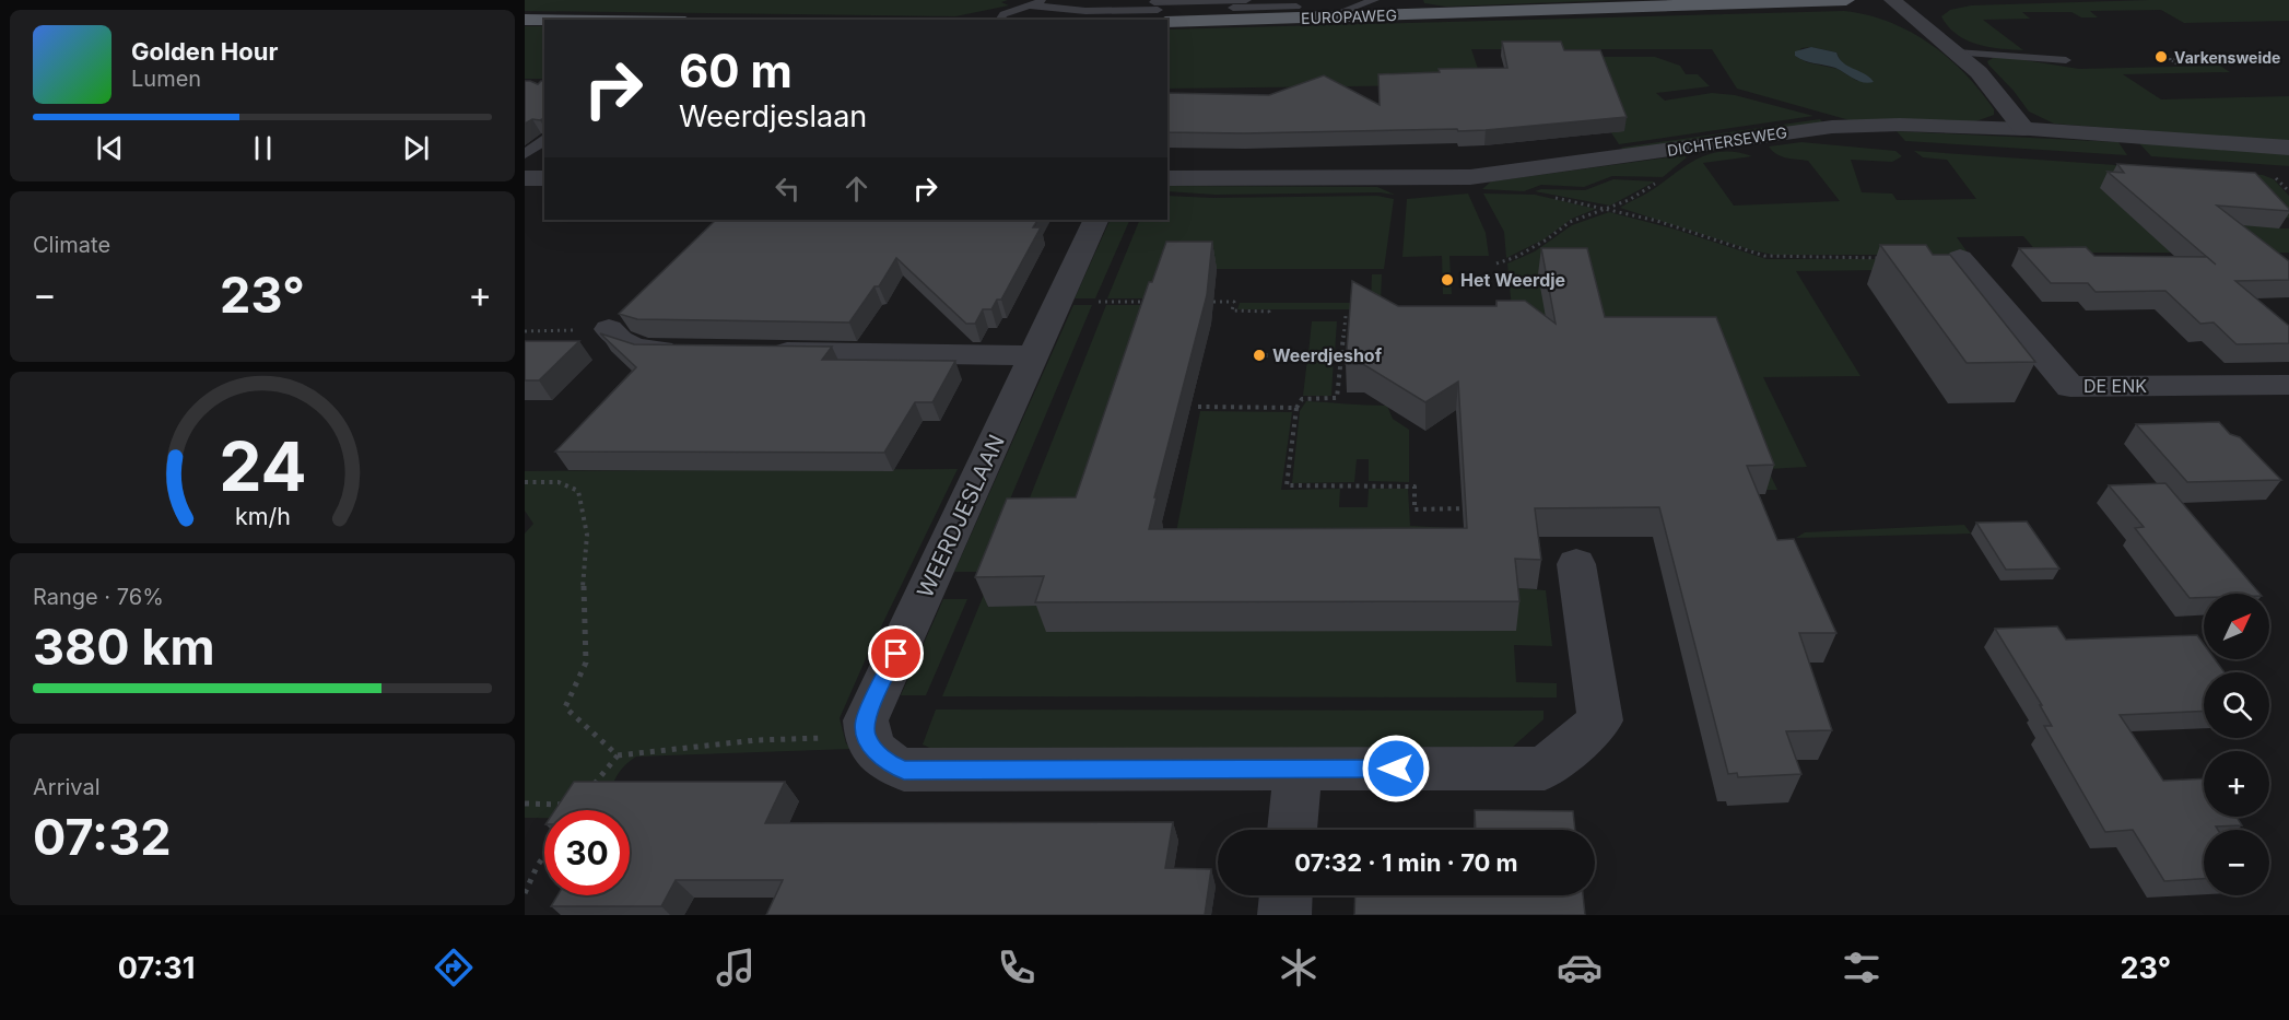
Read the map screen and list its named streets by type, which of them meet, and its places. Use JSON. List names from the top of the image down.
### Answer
{
  "streets": {
    "main road": ["EUROPAWEG"],
    "street": ["DICHTERSEWEG", "DE ENK", "WEERDJESLAAN"]
  },
  "places": ["Varkensweide", "Het Weerdje", "Weerdjeshof"],
  "north": "top right",
  "page": {
    "turn": ["60 m", "Weerdjeslaan"],
    "song": ["Golden Hour", "Lumen"],
    "tile": [
      "Climate",
      ["Range · 76%", "380 km"],
      ["Arrival", "07:32"]
    ],
    "heat": ["−", "23°", "+"],
    "map_buttons": ["+", "−"],
    "limit": "30",
    "trip": "07:32 · 1 min · 70 m",
    "tabs": ["07:31", "23°"],
    "gauge": ["24", "km/h"]
  }
}
